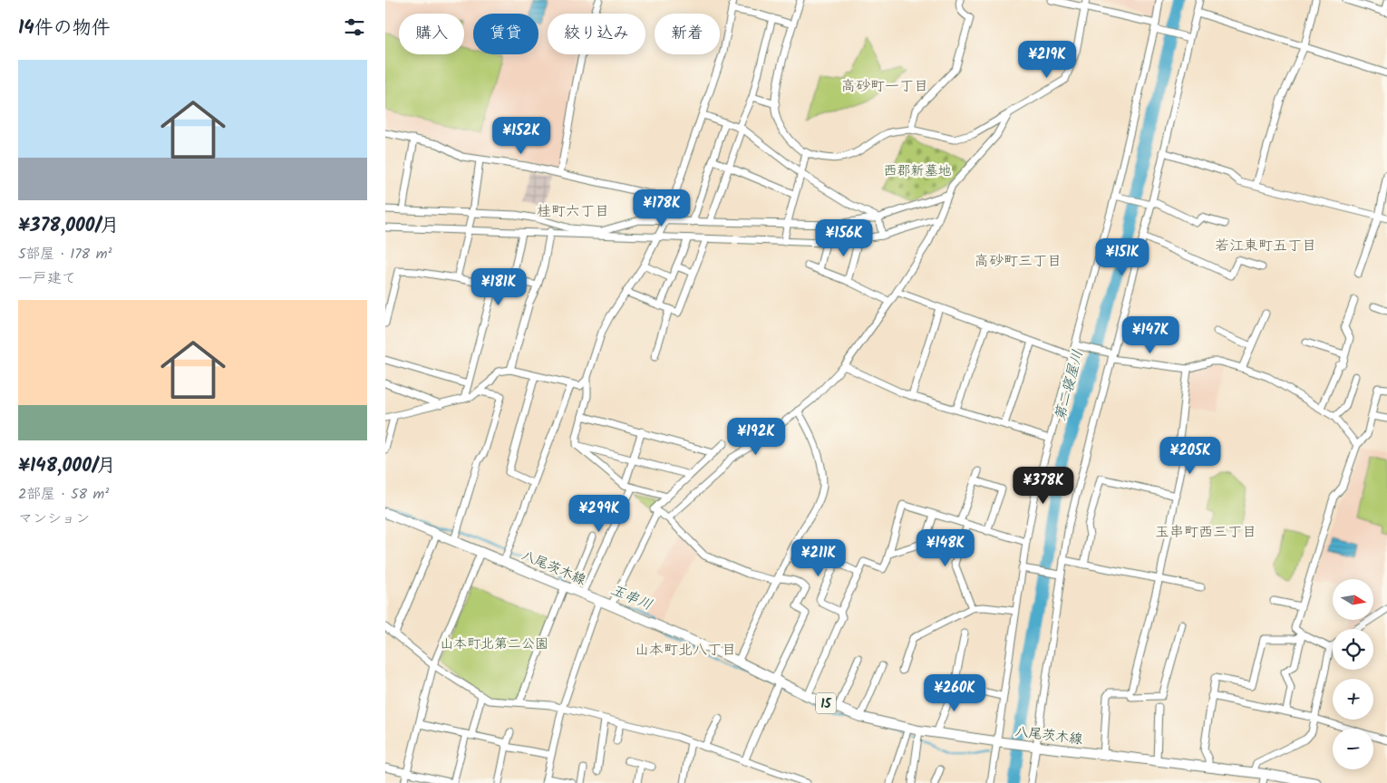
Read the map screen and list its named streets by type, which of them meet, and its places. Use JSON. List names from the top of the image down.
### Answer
{
  "streets": {
    "main road": ["八尾茨木線", "15"]
  },
  "districts": [
    "高砂町一丁目",
    "桂町六丁目",
    "若江東町五丁目",
    "高砂町三丁目",
    "玉串町西三丁目",
    "山本町北八丁目"
  ],
  "water": ["第二寝屋川", "玉串川"],
  "parks": ["西郡新墓地", "山本町北第二公園"],
  "north": "right",
  "page": {
    "heading": "14件の物件",
    "chip": [
      "購入",
      "賃貸",
      "絞り込み",
      "新着"
    ],
    "price": [
      "¥219K",
      "¥152K",
      "¥178K",
      "¥156K",
      "¥151K",
      "¥181K",
      "¥147K",
      "¥192K",
      "¥205K",
      "¥378K",
      "¥299K",
      "¥148K",
      "¥211K",
      "¥260K"
    ],
    "list": [
      {
        "name": "¥378,000/月",
        "note": "5部屋 · 178 m² · 一戸建て"
      },
      {
        "name": "¥148,000/月",
        "note": "2部屋 · 58 m² · マンション"
      }
    ],
    "map_buttons": ["+", "−"]
  }
}
